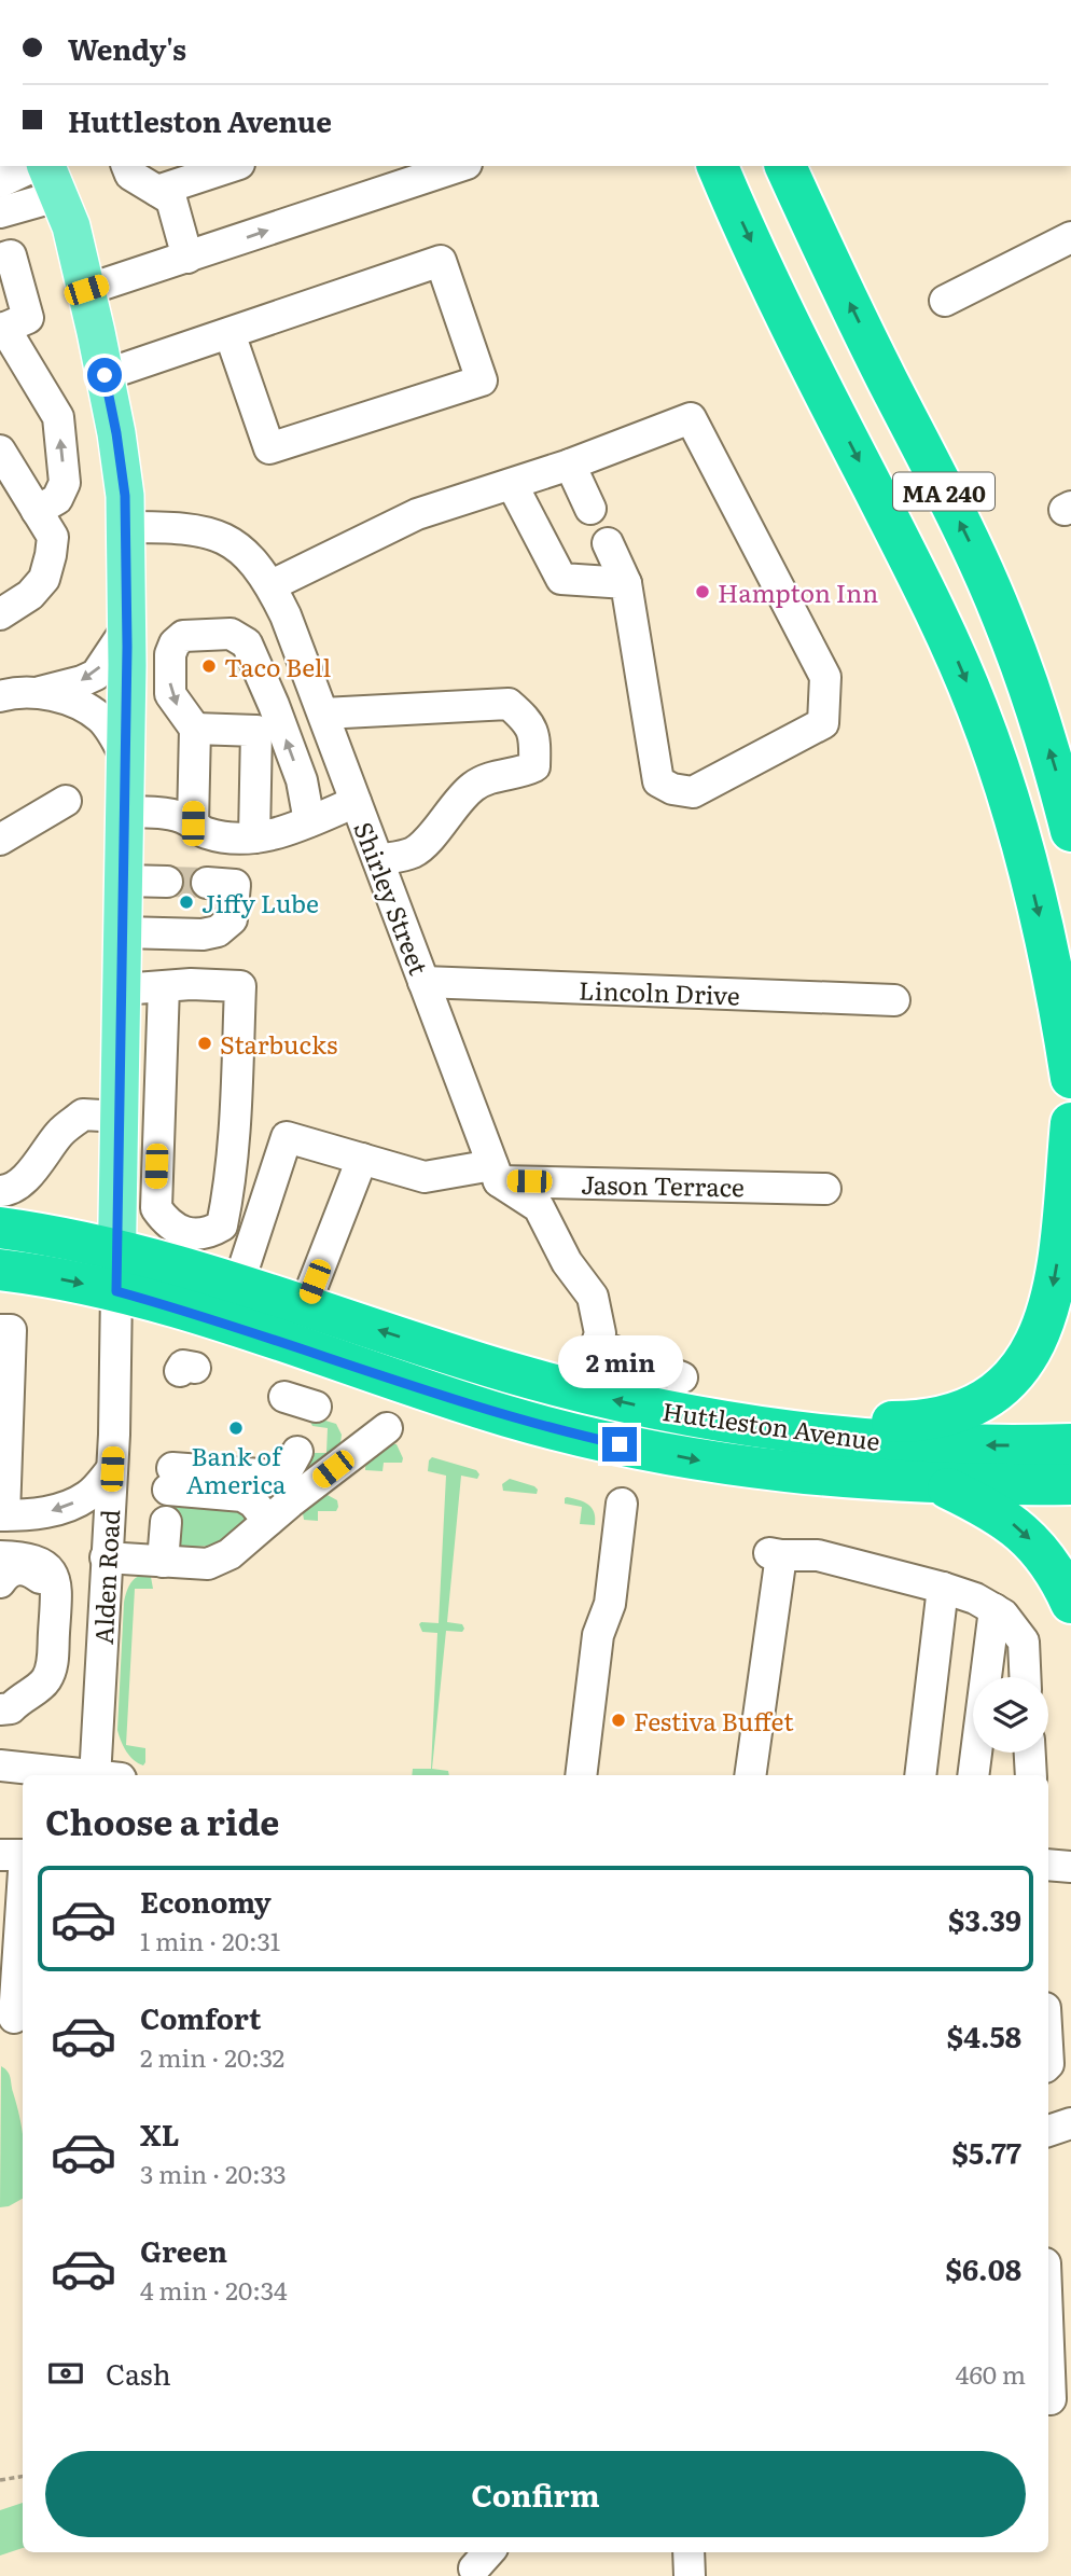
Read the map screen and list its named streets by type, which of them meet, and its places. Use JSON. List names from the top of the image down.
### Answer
{
  "streets": {
    "highway": ["MA 240", "Huttleston Avenue"],
    "main road": ["Alden Road"],
    "street": ["Shirley Street", "Lincoln Drive", "Jason Terrace"]
  },
  "crossings": [
    ["Shirley Street", "Lincoln Drive"],
    ["Shirley Street", "Jason Terrace"],
    ["Shirley Street", "Alden Road"],
    ["Jason Terrace", "Huttleston Avenue"],
    ["Huttleston Avenue", "Alden Road"]
  ],
  "places": [
    "Hampton Inn",
    "Taco Bell",
    "Jiffy Lube",
    "Starbucks",
    "Bank of America",
    "Festiva Buffet"
  ],
  "page": {
    "banner": ["Wendy's", "Huttleston Avenue"],
    "bubble": "2 min",
    "heading": "Choose a ride",
    "list": [
      {
        "name": "Economy",
        "note": "1 min · 20:31",
        "value": "$3.39"
      },
      {
        "name": "Comfort",
        "note": "2 min · 20:32",
        "value": "$4.58"
      },
      {
        "name": "XL",
        "note": "3 min · 20:33",
        "value": "$5.77"
      },
      {
        "name": "Green",
        "note": "4 min · 20:34",
        "value": "$6.08"
      }
    ],
    "pay": ["Cash", "460 m"],
    "buttons": "Confirm"
  }
}
